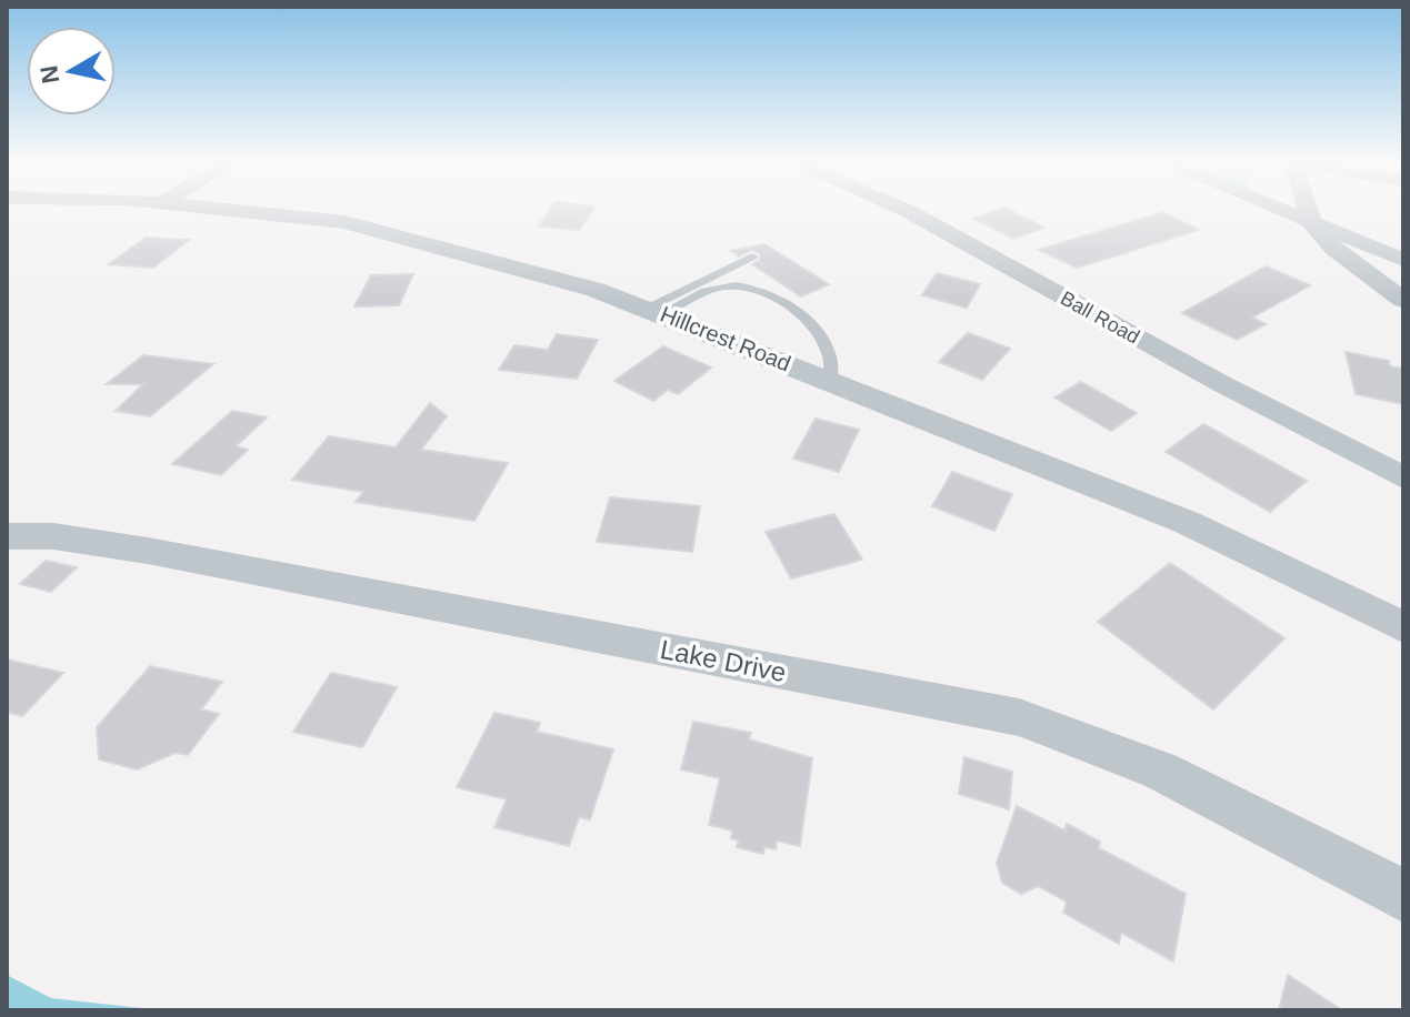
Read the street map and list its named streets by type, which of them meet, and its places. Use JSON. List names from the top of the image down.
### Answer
{
  "streets": {
    "street": ["Ball Road", "Hillcrest Road", "Lake Drive"]
  },
  "north": "left"
}
